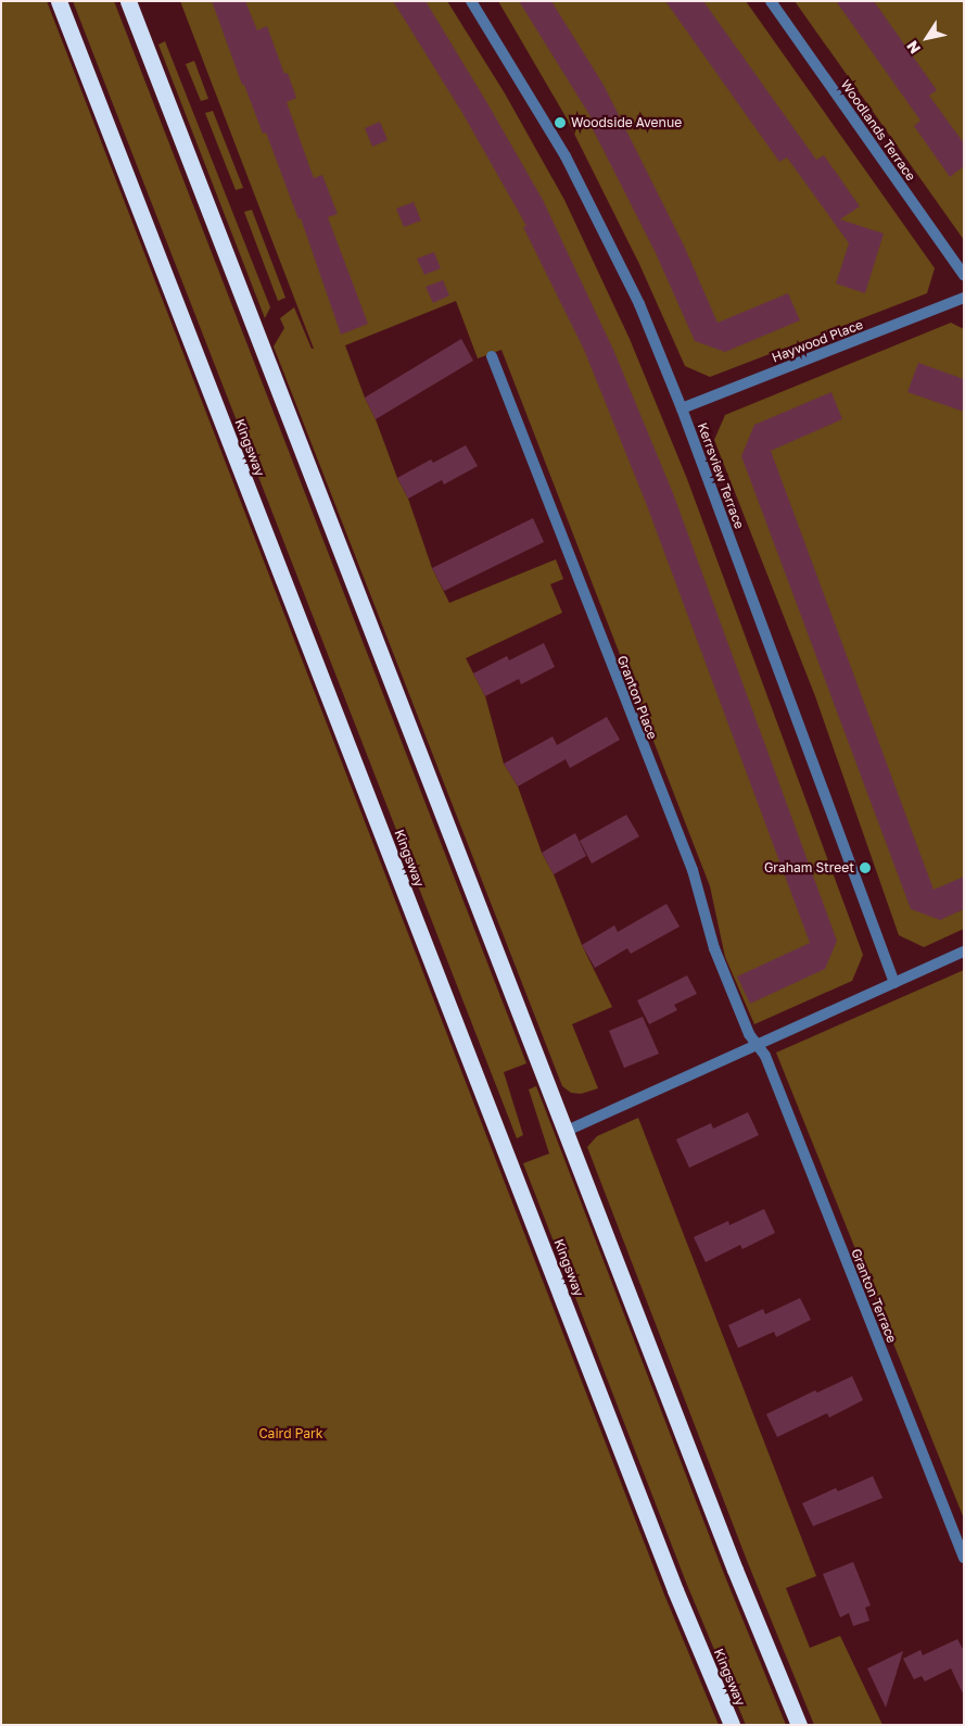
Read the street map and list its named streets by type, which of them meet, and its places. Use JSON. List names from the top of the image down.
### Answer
{
  "streets": {
    "highway": ["Kingsway"],
    "street": [
      "Woodlands Terrace",
      "Haywood Place",
      "Kerrsview Terrace",
      "Granton Place",
      "Granton Terrace"
    ]
  },
  "crossings": [
    ["Haywood Place", "Kerrsview Terrace"],
    ["Granton Place", "Granton Terrace"]
  ],
  "parks": ["Caird Park"],
  "places": ["Woodside Avenue", "Graham Street"],
  "north": "bottom left"
}
